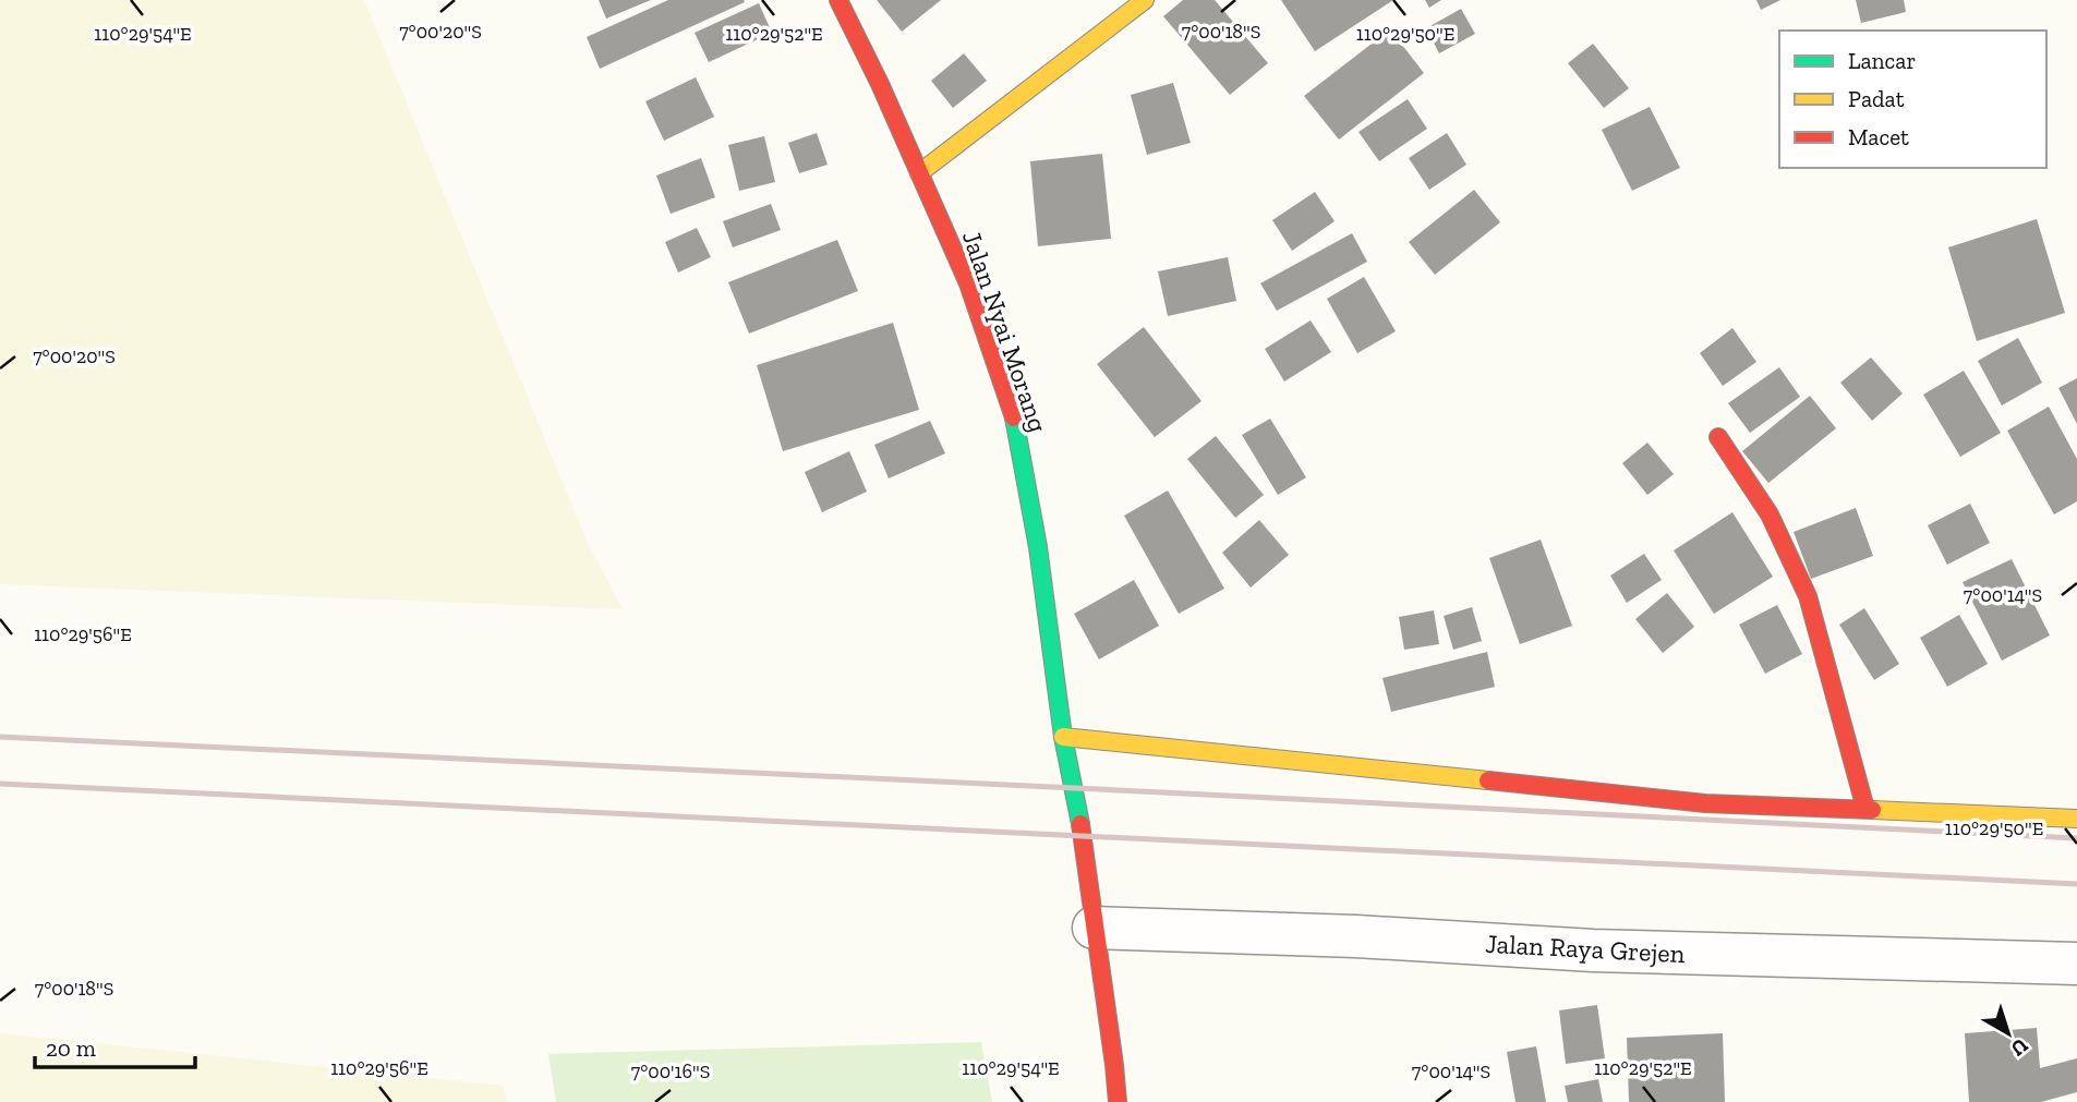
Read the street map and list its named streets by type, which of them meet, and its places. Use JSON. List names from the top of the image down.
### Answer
{
  "streets": {
    "street": ["Jalan Nyai Morang", "Jalan Raya Grejen"]
  },
  "crossings": [
    ["Jalan Nyai Morang", "Jalan Raya Grejen"]
  ],
  "legend": ["Lancar", "Padat", "Macet"],
  "scale_bar": "20 m",
  "north": "bottom right",
  "coordinates": [
    "7°00'18\"S",
    "7°00'20\"S",
    "110°29'54\"E",
    "110°29'52\"E",
    "110°29'50\"E",
    "7°00'14\"S",
    "110°29'56\"E",
    "7°00'16\"S"
  ]
}
